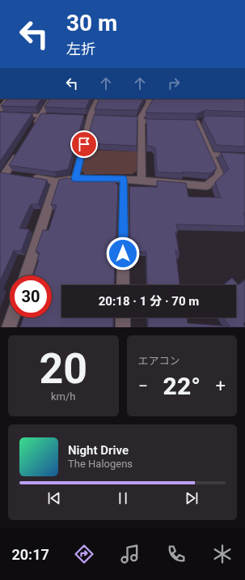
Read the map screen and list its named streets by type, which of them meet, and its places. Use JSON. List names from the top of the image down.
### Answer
{
  "page": {
    "turn": ["30 m", "左折"],
    "limit": "30",
    "trip": "20:18 · 1 分 · 70 m",
    "tile": [
      ["20", "km/h"],
      "エアコン"
    ],
    "heat": ["−", "22°", "+"],
    "song": ["Night Drive", "The Halogens"],
    "tabs": "20:17"
  }
}
